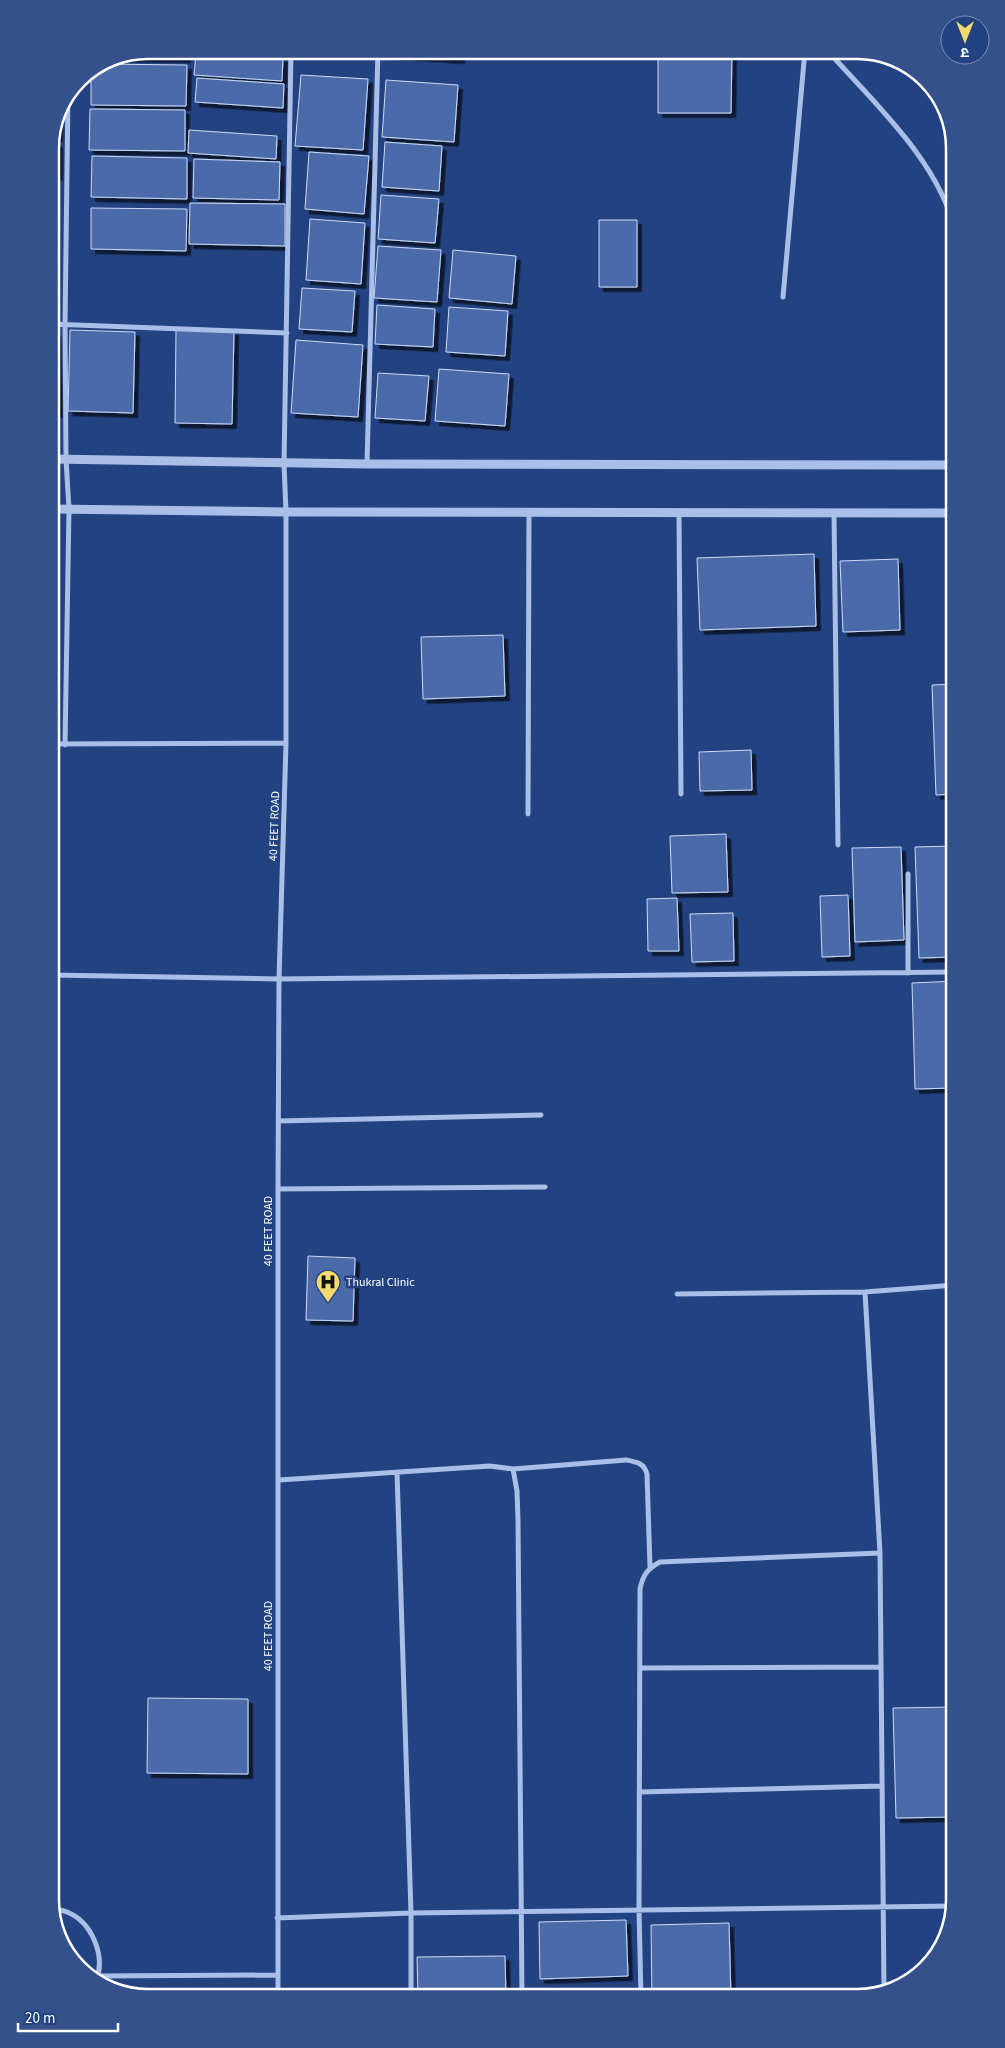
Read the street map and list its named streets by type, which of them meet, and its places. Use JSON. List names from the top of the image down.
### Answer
{
  "streets": {
    "street": ["40 FEET ROAD"]
  },
  "places": {
    "hospital": ["Thukral Clinic"]
  },
  "scale_bar": "20 m",
  "north": "bottom"
}
